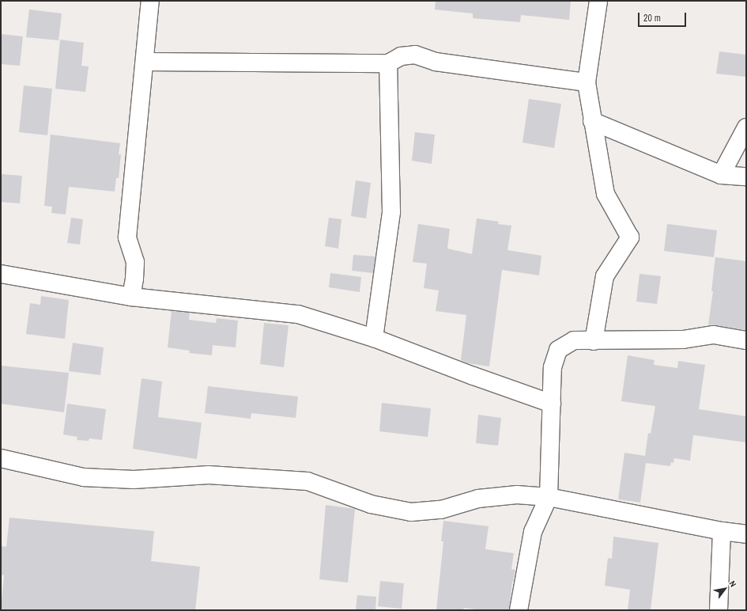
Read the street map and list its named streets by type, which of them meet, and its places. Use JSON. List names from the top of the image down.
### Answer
{
  "scale_bar": "20 m",
  "north": "top right"
}
